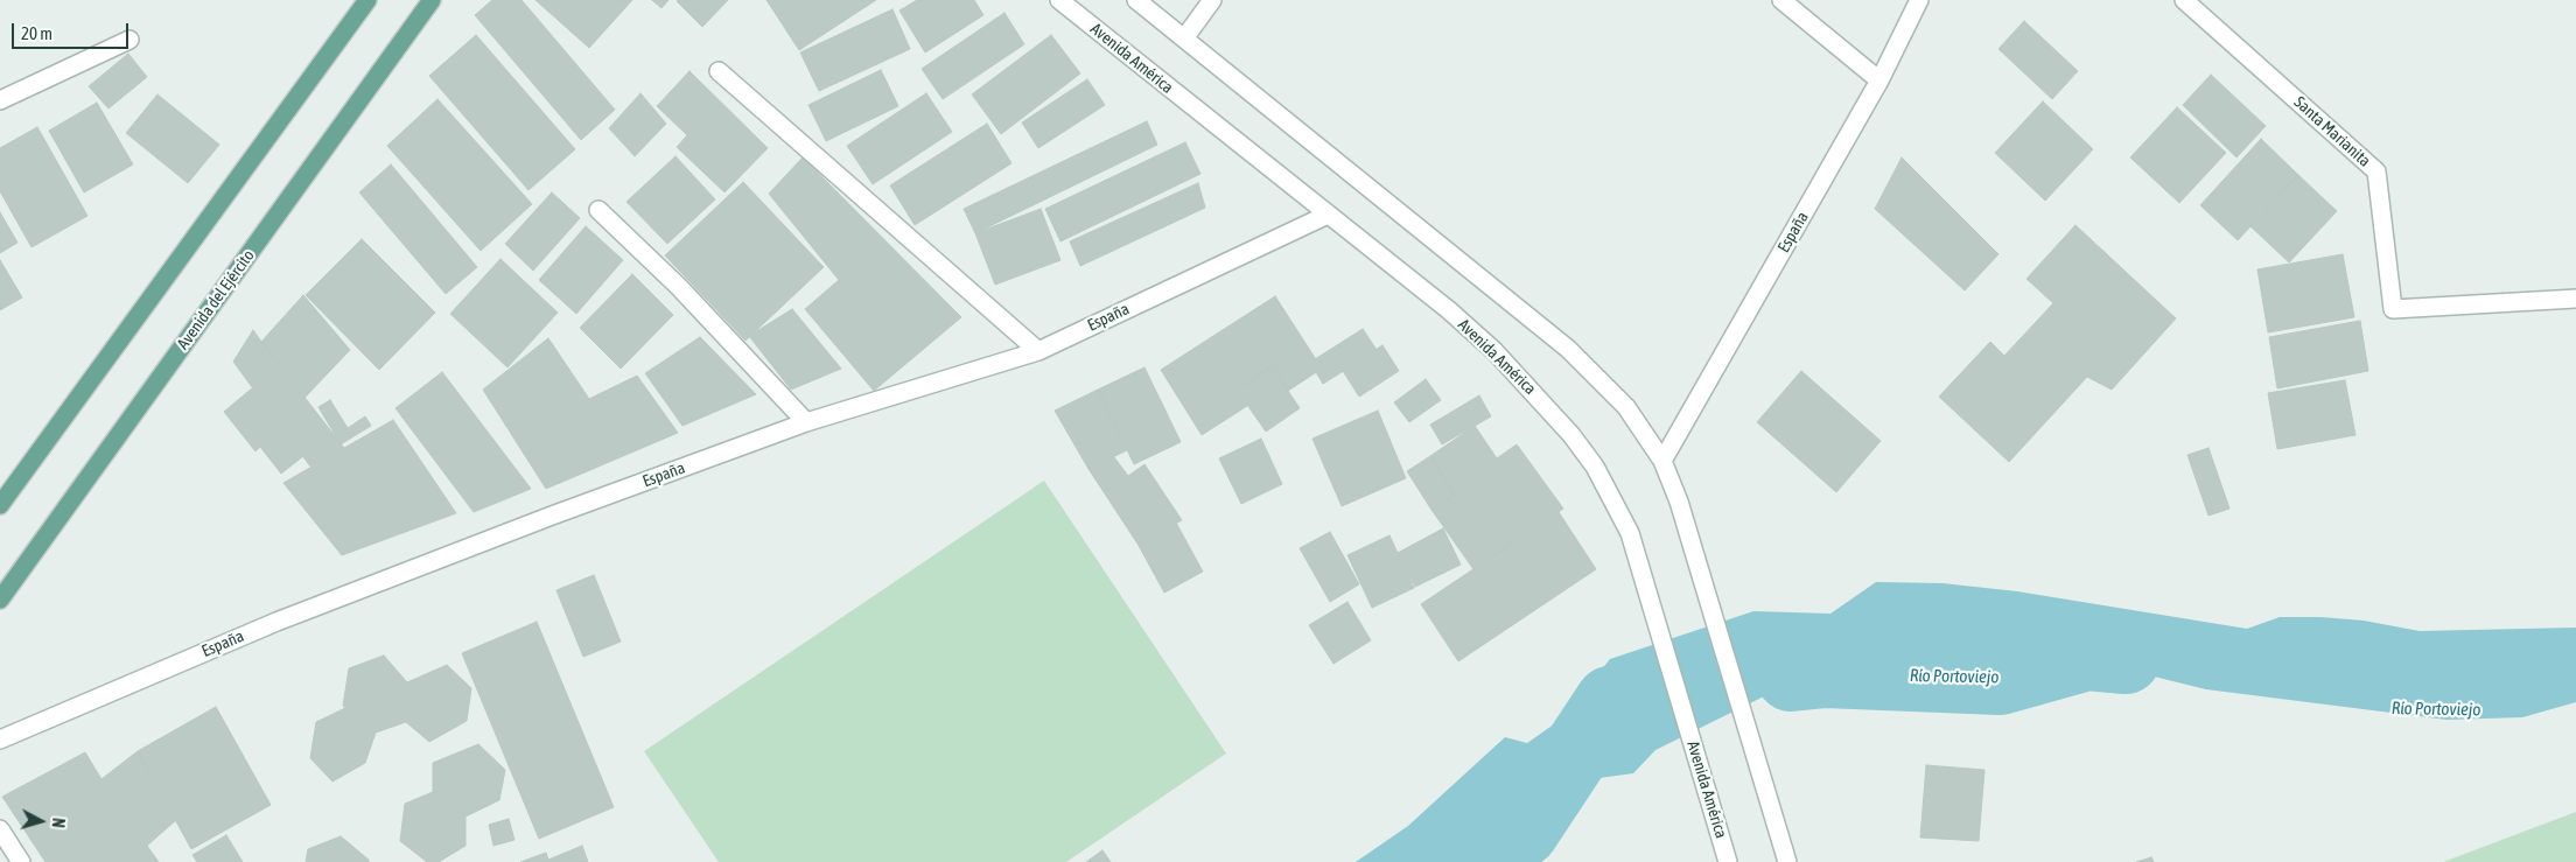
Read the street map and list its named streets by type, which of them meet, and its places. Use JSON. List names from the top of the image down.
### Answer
{
  "streets": {
    "main road": ["Avenida del Ejército"],
    "street": ["Avenida América", "Santa Marianita", "España"]
  },
  "crossings": [
    ["Avenida América", "España"]
  ],
  "water": ["Río Portoviejo"],
  "scale_bar": "20 m",
  "north": "right"
}
